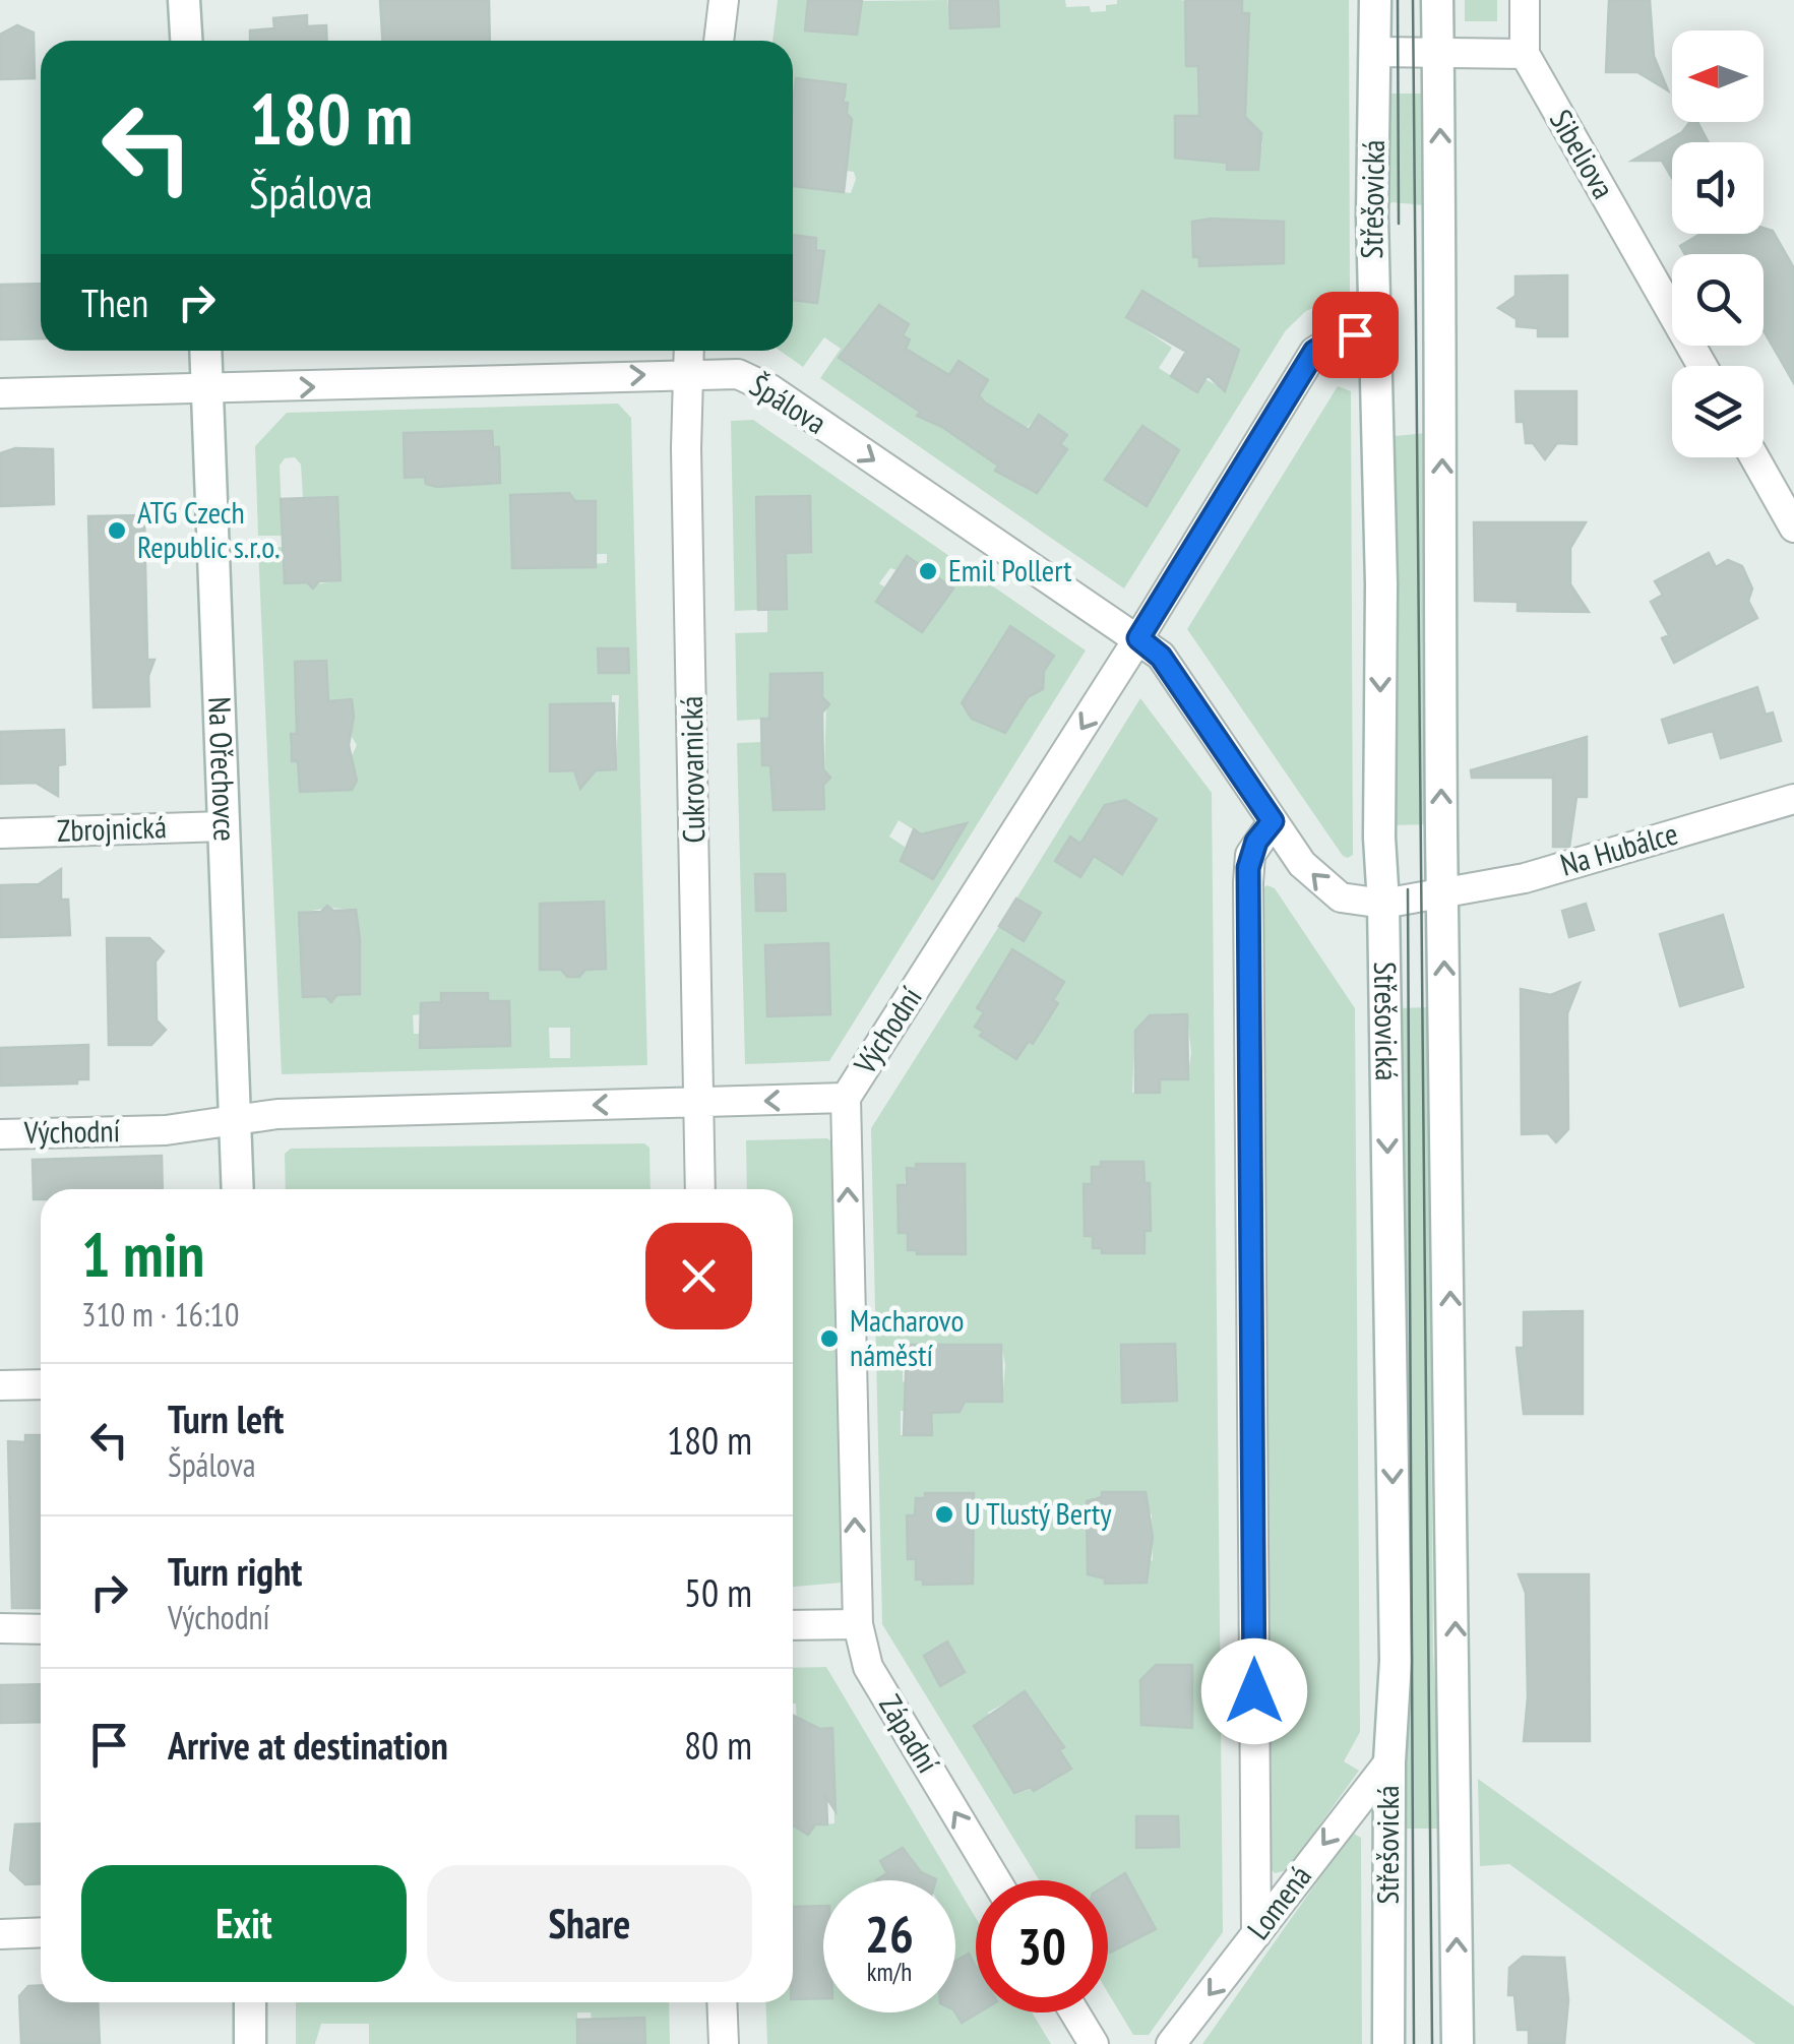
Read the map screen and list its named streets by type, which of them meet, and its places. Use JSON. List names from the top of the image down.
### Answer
{
  "streets": {
    "street": [
      "Sibeliova",
      "Střešovická",
      "Špálova",
      "Na Ořechovce",
      "Cukrovarnická",
      "Zbrojnická",
      "Na Hubálce",
      "Východní",
      "Západní",
      "Lomená"
    ]
  },
  "crossings": [
    ["Střešovická", "Špálova"],
    ["Střešovická", "Na Hubálce"],
    ["Střešovická", "Východní"],
    ["Střešovická", "Lomená"],
    ["Špálova", "Na Ořechovce"],
    ["Špálova", "Cukrovarnická"],
    ["Špálova", "Na Hubálce"],
    ["Špálova", "Východní"],
    ["Na Ořechovce", "Zbrojnická"],
    ["Na Ořechovce", "Východní"],
    ["Cukrovarnická", "Východní"]
  ],
  "one_way": ["Východní", "Západní", "Lomená"],
  "places": [
    "ATG Czech Republic s.r.o.",
    "Emil Pollert",
    "Macharovo náměstí",
    "U Tlustý Berty"
  ],
  "north": "left",
  "page": {
    "turn": ["180 m", "Špálova"],
    "then": "Then",
    "heading": ["1 min", "310 m · 16:10"],
    "list": [
      {
        "name": "Turn left",
        "note": "Špálova",
        "value": "180 m"
      },
      {
        "name": "Turn right",
        "note": "Východní",
        "value": "50 m"
      },
      {
        "name": "Arrive at destination",
        "value": "80 m"
      }
    ],
    "buttons": ["Exit", "Share"],
    "speed": "26 km/h",
    "limit": "30"
  }
}
